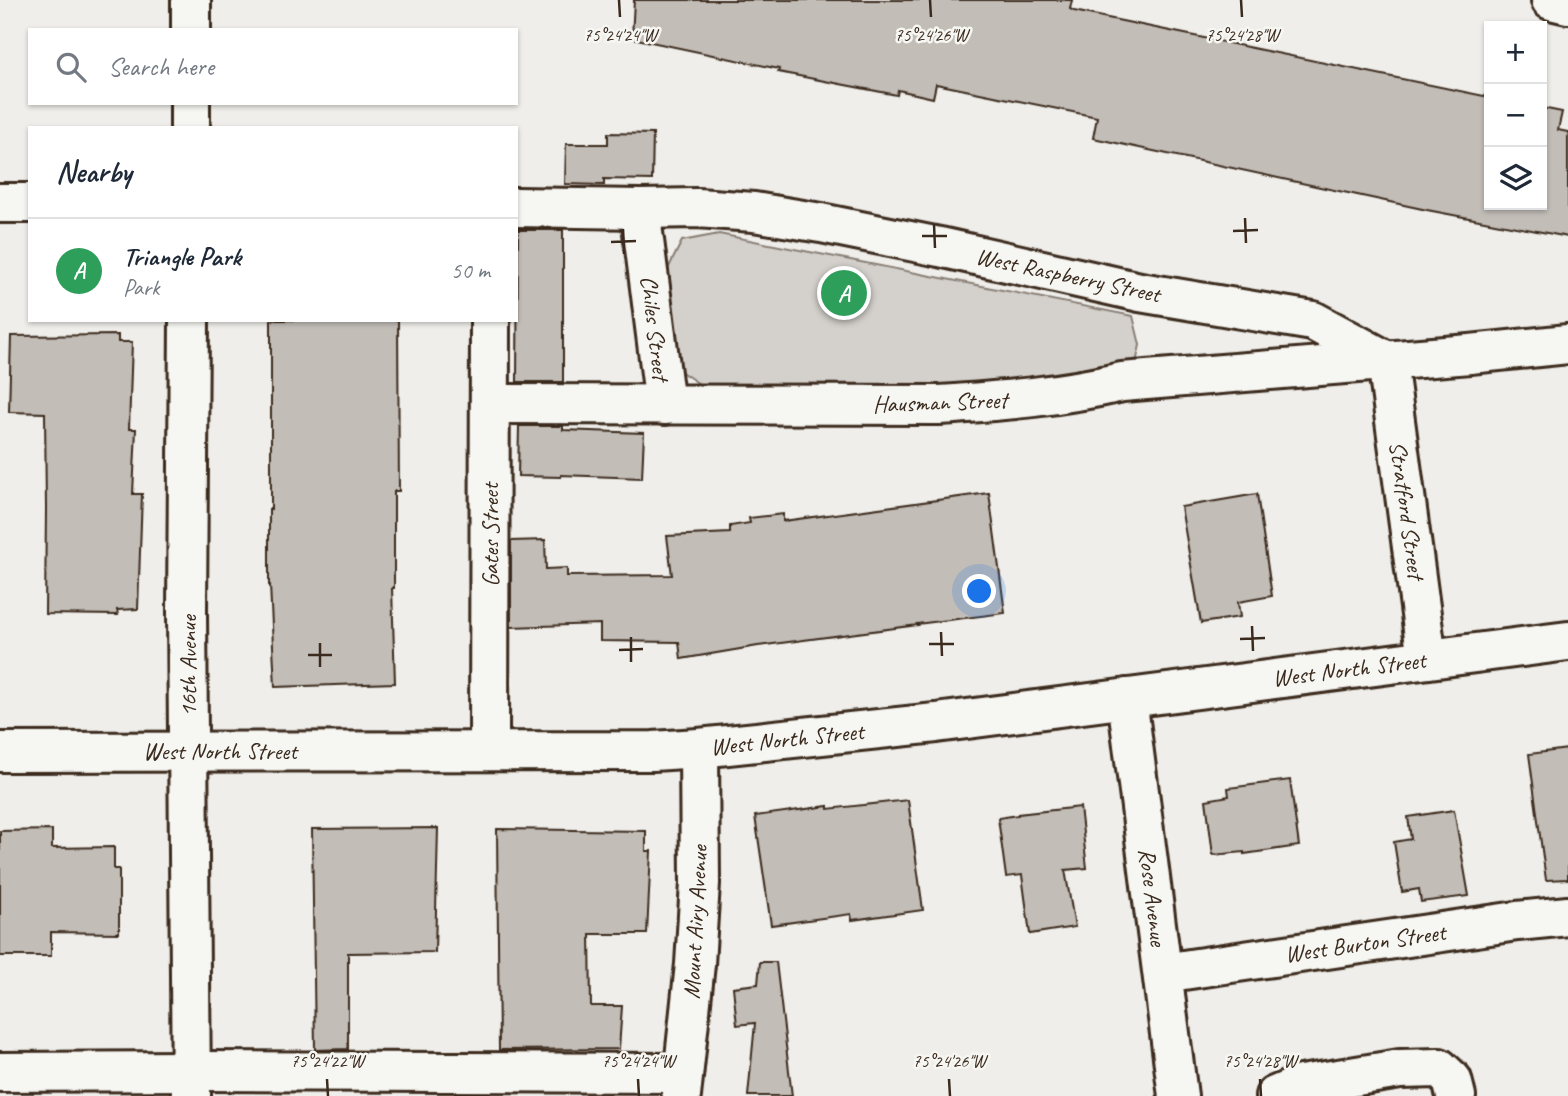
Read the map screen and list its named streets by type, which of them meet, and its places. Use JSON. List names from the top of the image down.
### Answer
{
  "streets": {
    "street": [
      "West Raspberry Street",
      "Chiles Street",
      "Hausman Street",
      "Stratford Street",
      "Gates Street",
      "16th Avenue",
      "West North Street",
      "Rose Avenue",
      "Mount Airy Avenue",
      "West Burton Street"
    ]
  },
  "crossings": [
    ["West Raspberry Street", "Chiles Street"],
    ["West Raspberry Street", "Hausman Street"],
    ["West Raspberry Street", "Stratford Street"],
    ["Chiles Street", "Hausman Street"],
    ["Hausman Street", "Stratford Street"],
    ["Hausman Street", "Gates Street"],
    ["Stratford Street", "West North Street"],
    ["Gates Street", "West North Street"],
    ["16th Avenue", "West North Street"],
    ["West North Street", "Rose Avenue"],
    ["West North Street", "Mount Airy Avenue"],
    ["Rose Avenue", "West Burton Street"]
  ],
  "page": {
    "map_buttons": ["+", "−"],
    "search": "Search here",
    "heading": "Nearby",
    "list": [
      {
        "mark": "A",
        "name": "Triangle Park",
        "note": "Park",
        "value": "50 m"
      }
    ],
    "pins": "A"
  },
  "coordinates": [
    "75°24'24\"W",
    "75°24'26\"W",
    "75°24'28\"W",
    "75°24'22\"W"
  ]
}
